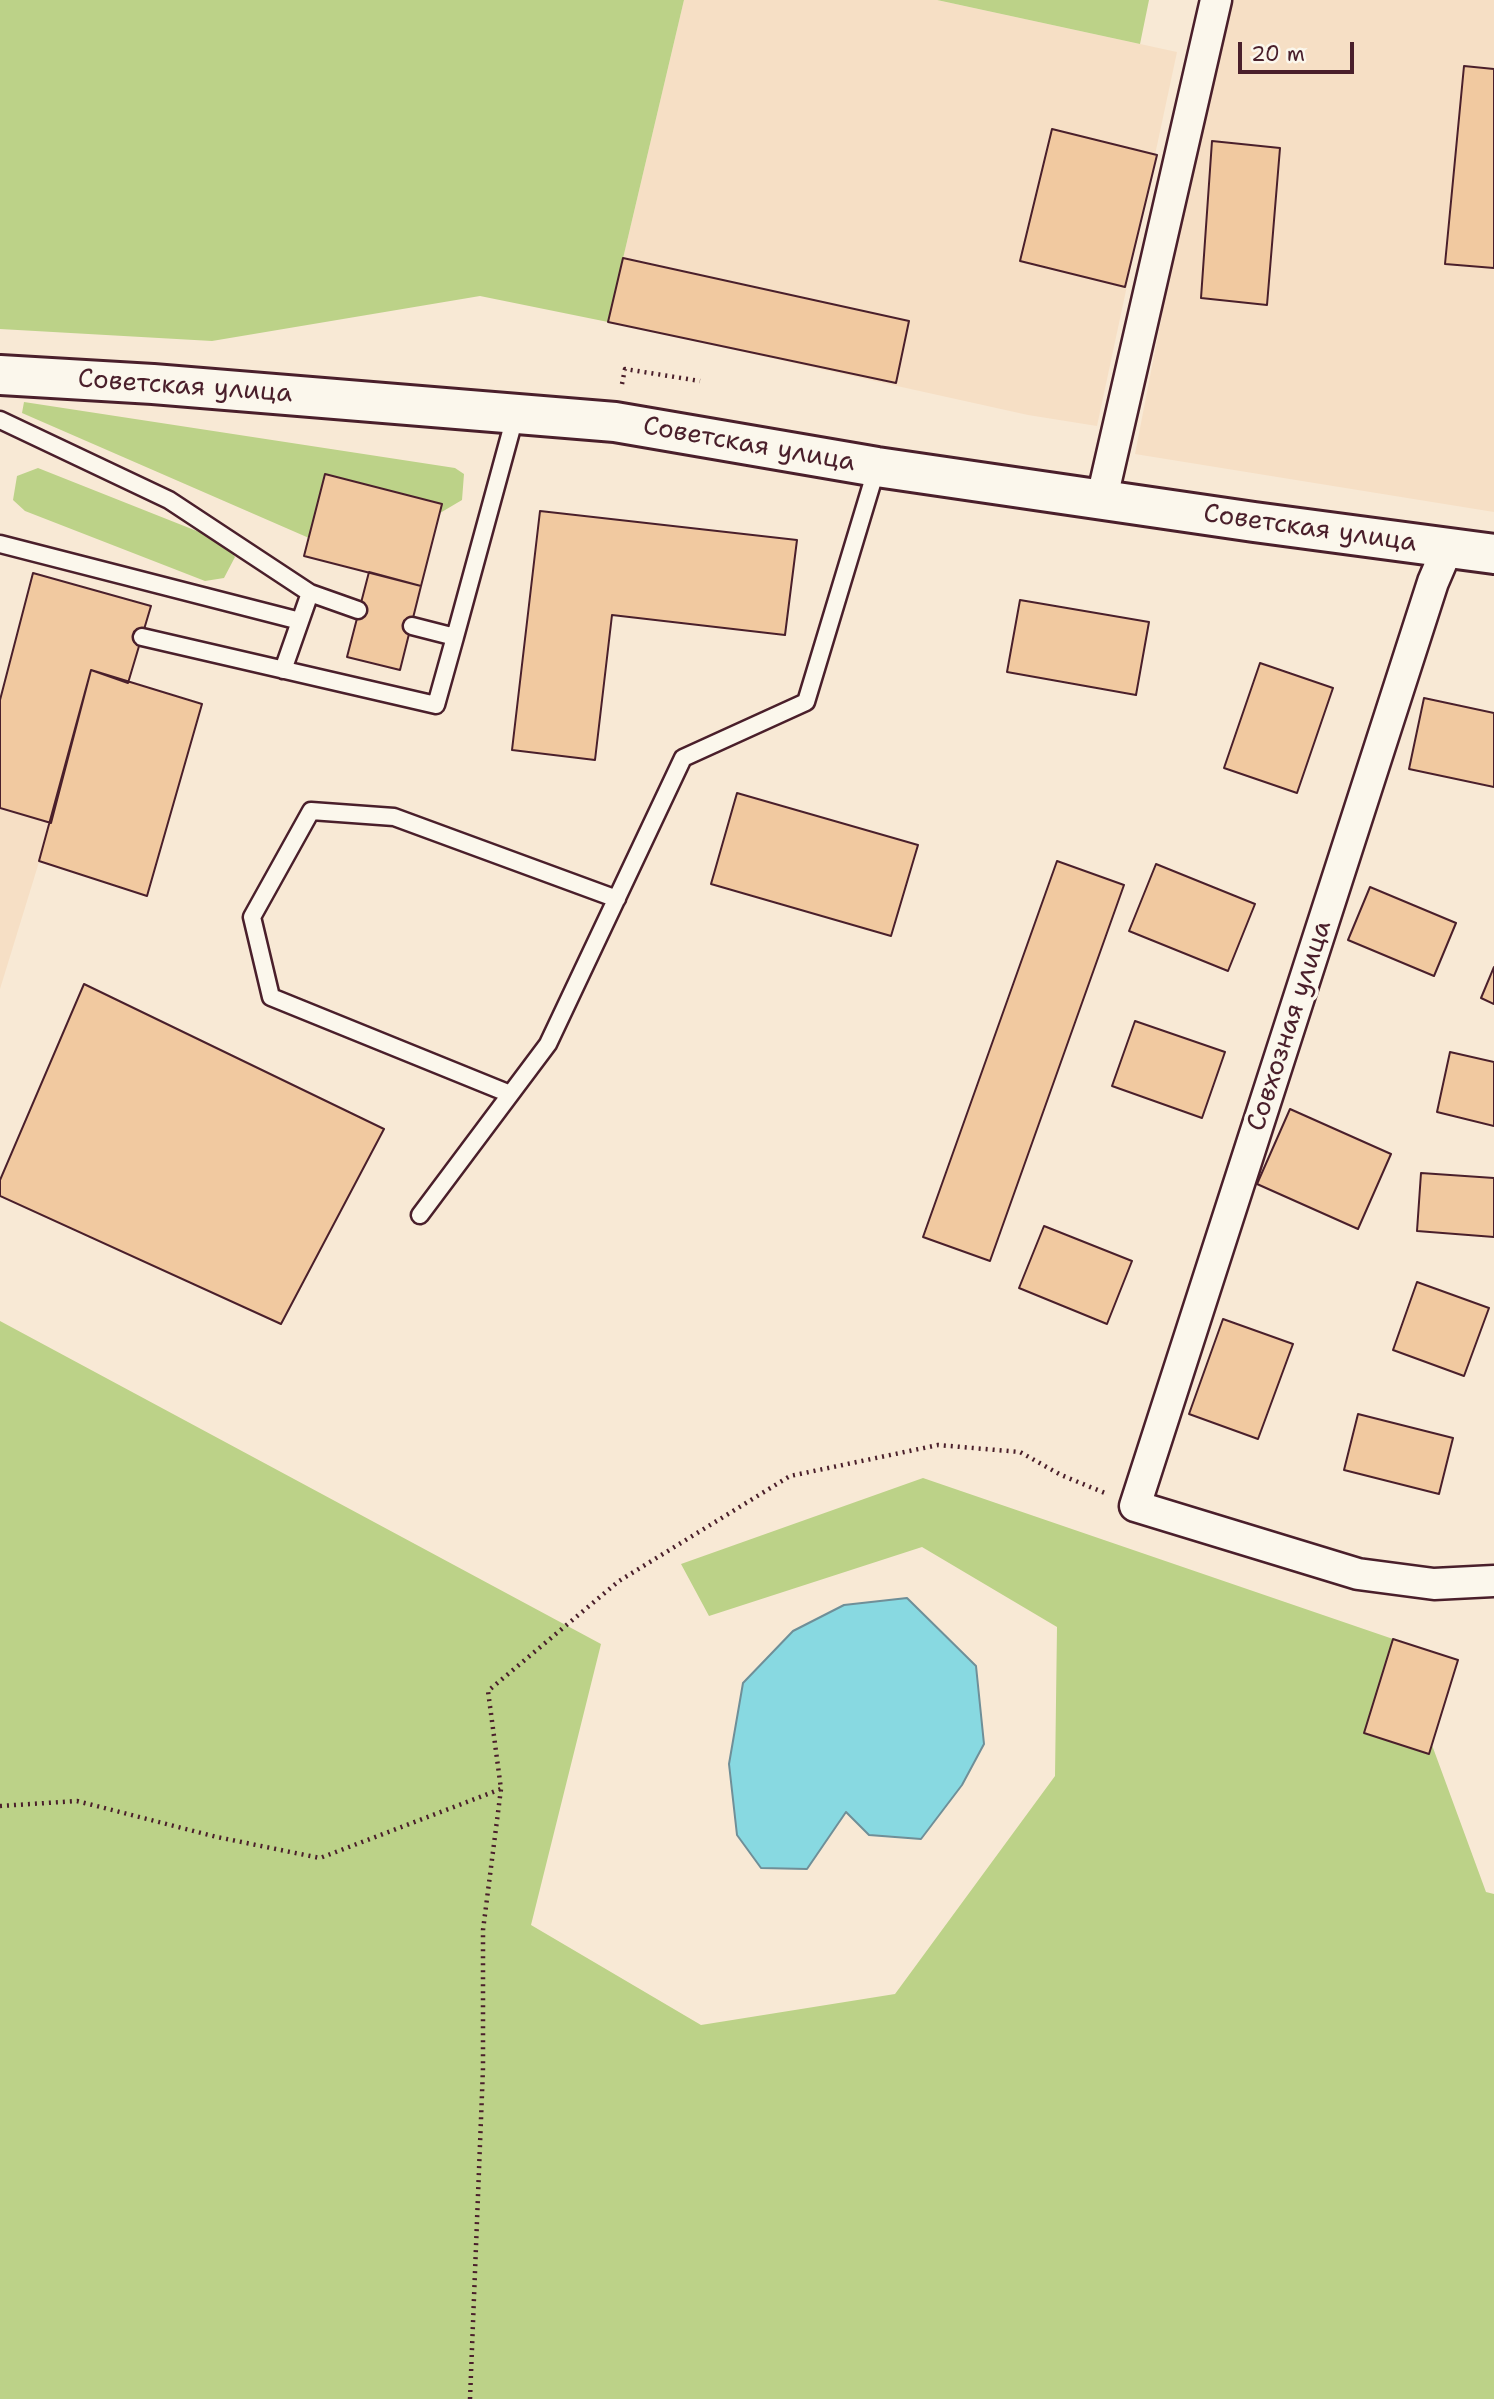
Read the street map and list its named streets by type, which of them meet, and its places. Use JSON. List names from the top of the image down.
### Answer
{
  "streets": {
    "main road": ["Советская улица"],
    "street": ["Совхозная улица"]
  },
  "crossings": [
    ["Советская улица", "Совхозная улица"]
  ],
  "scale_bar": "20 m"
}
